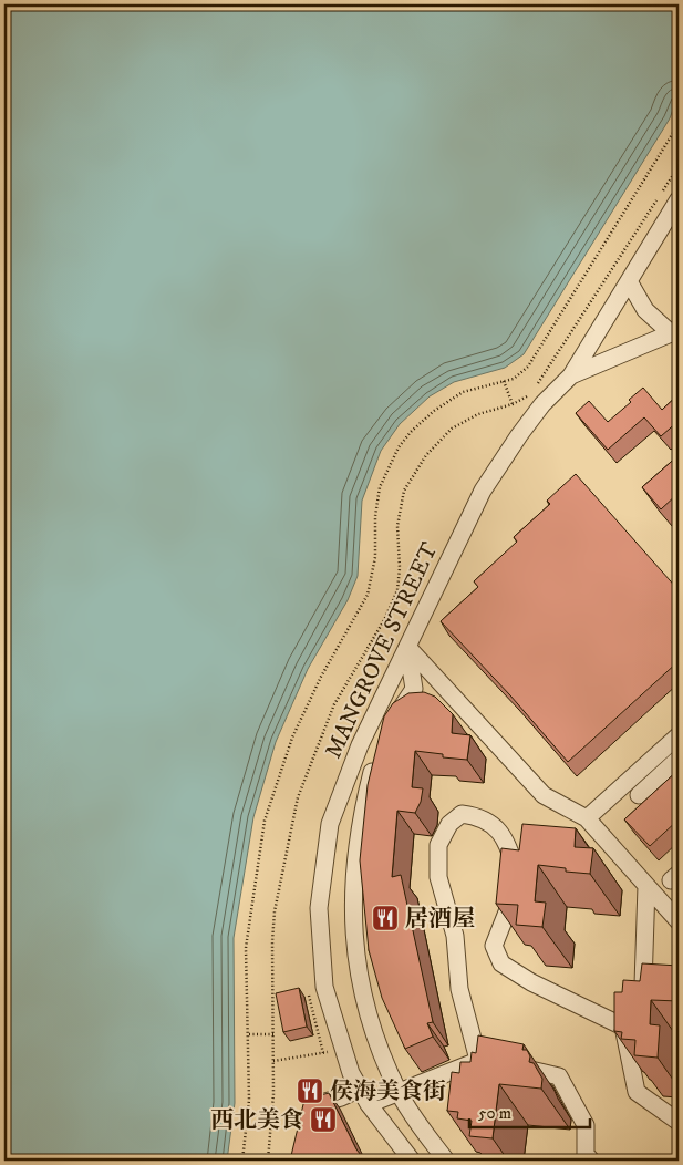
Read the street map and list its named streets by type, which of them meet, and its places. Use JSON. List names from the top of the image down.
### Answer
{
  "streets": {
    "street": ["MANGROVE STREET"]
  },
  "places": {
    "restaurant": ["居酒屋", "侯海美食街", "西北美食"]
  },
  "scale_bar": "50 m"
}
